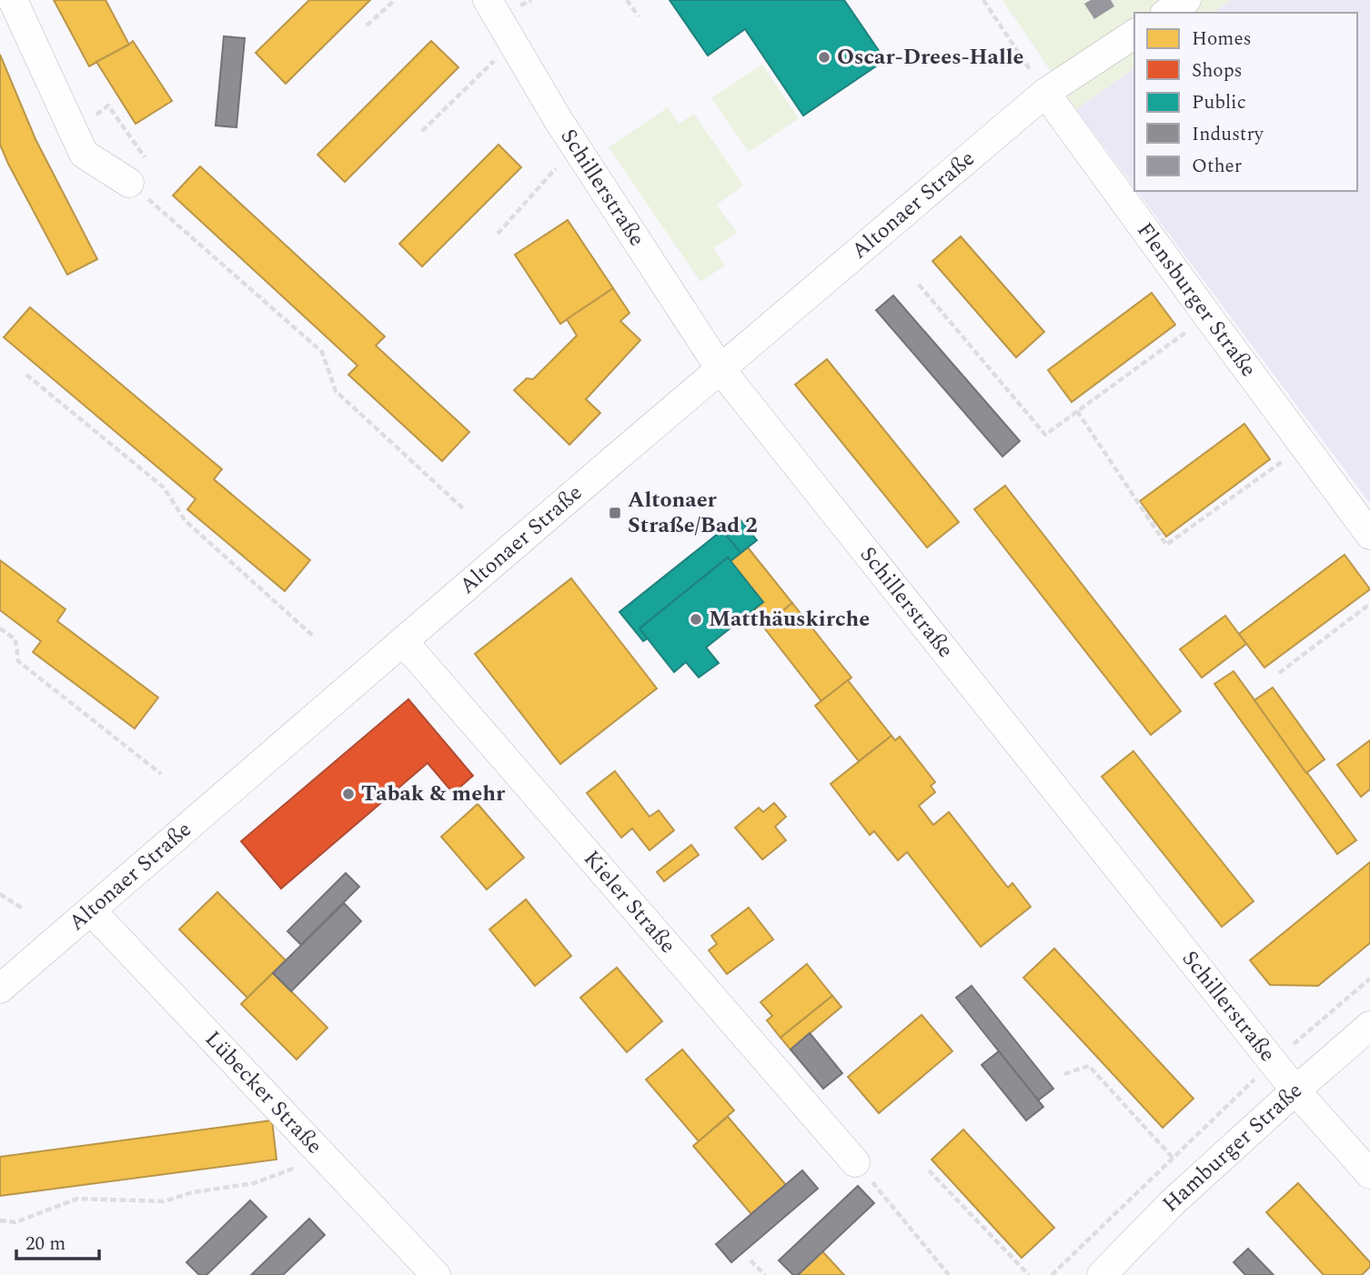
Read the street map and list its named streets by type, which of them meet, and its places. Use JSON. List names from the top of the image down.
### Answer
{
  "streets": {
    "street": [
      "Schillerstraße",
      "Altonaer Straße",
      "Flensburger Straße",
      "Kieler Straße",
      "Lübecker Straße",
      "Hamburger Straße"
    ]
  },
  "crossings": [
    ["Schillerstraße", "Altonaer Straße"],
    ["Schillerstraße", "Hamburger Straße"],
    ["Altonaer Straße", "Flensburger Straße"],
    ["Altonaer Straße", "Kieler Straße"],
    ["Altonaer Straße", "Lübecker Straße"]
  ],
  "places": {
    "other": ["Oscar-Drees-Halle", "Matthäuskirche", "Tabak & mehr"],
    "transit": ["Altonaer Straße/Bad 2"]
  },
  "legend": [
    "Homes",
    "Shops",
    "Public",
    "Industry",
    "Other"
  ],
  "scale_bar": "20 m"
}
